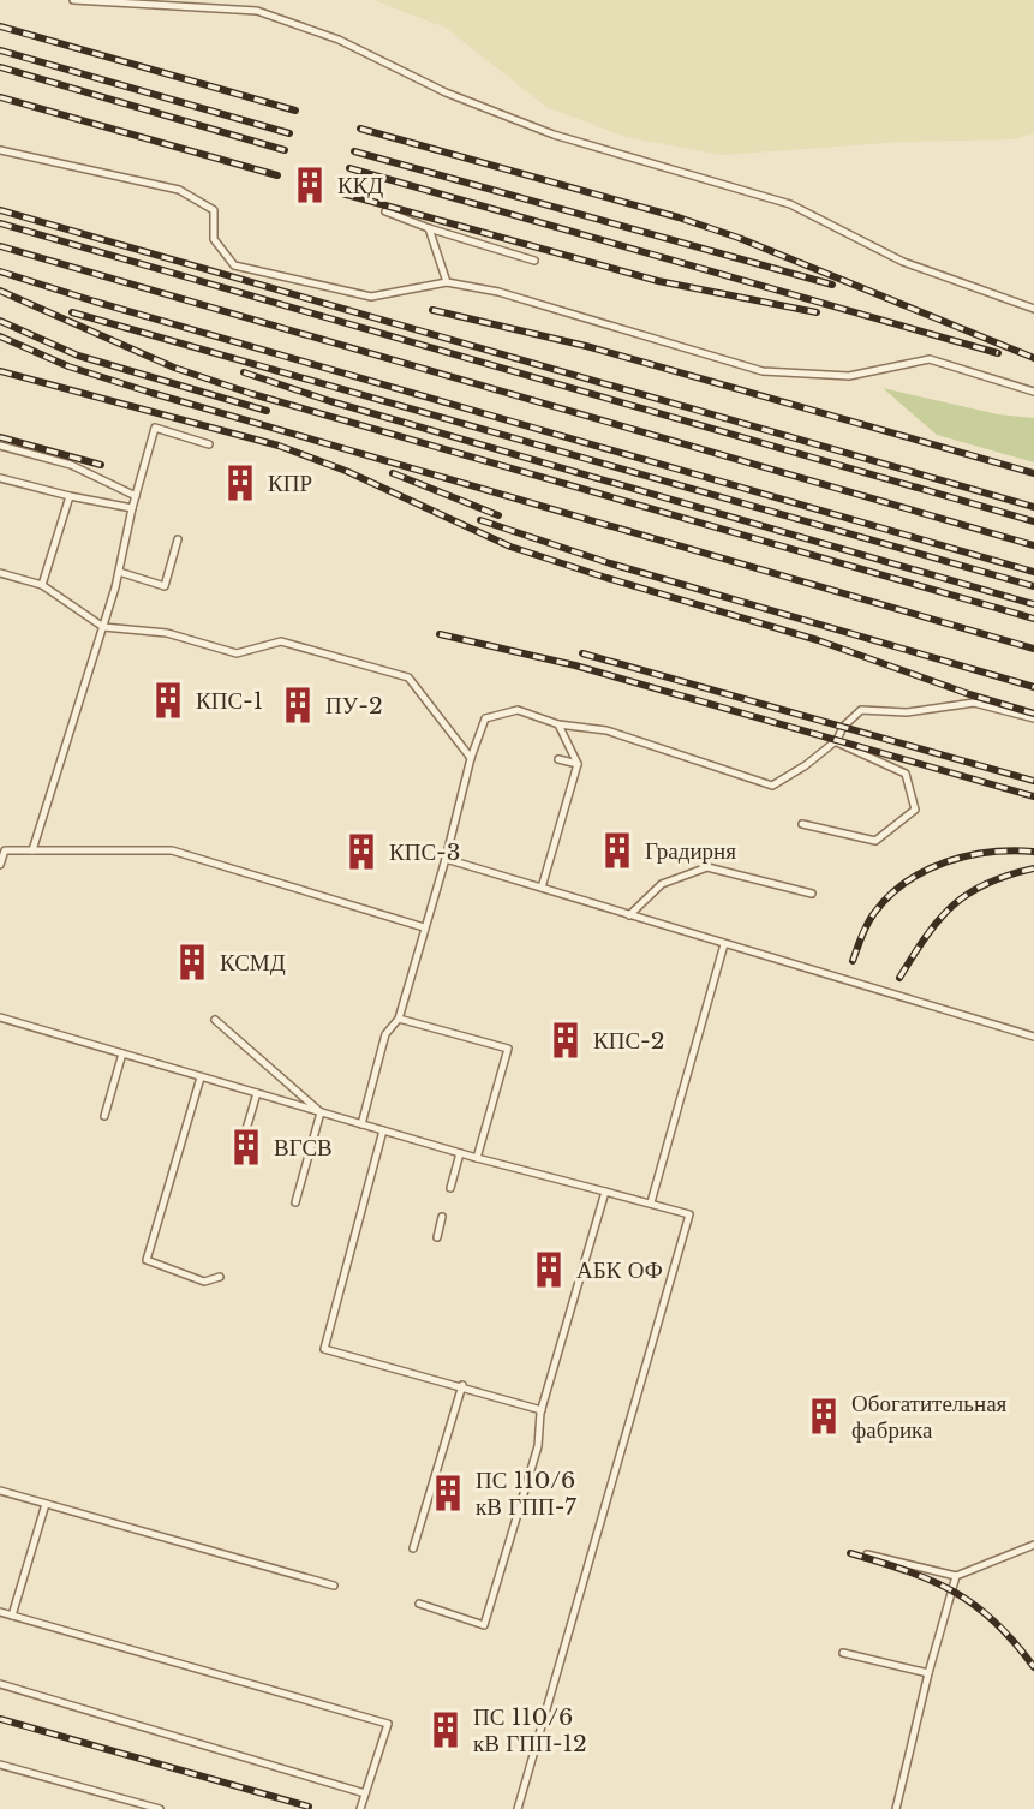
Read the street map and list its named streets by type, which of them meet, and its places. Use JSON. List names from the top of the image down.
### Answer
{
  "places": {
    "building": [
      "ККД",
      "КПР",
      "КПС-1",
      "ПУ-2",
      "Градирня",
      "КПС-3",
      "КСМД",
      "КПС-2",
      "ВГСВ",
      "АБК ОФ",
      "Обогатительная фабрика",
      "ПС 110/6 кВ ГПП-7",
      "ПС 110/6 кВ ГПП-12"
    ]
  }
}
